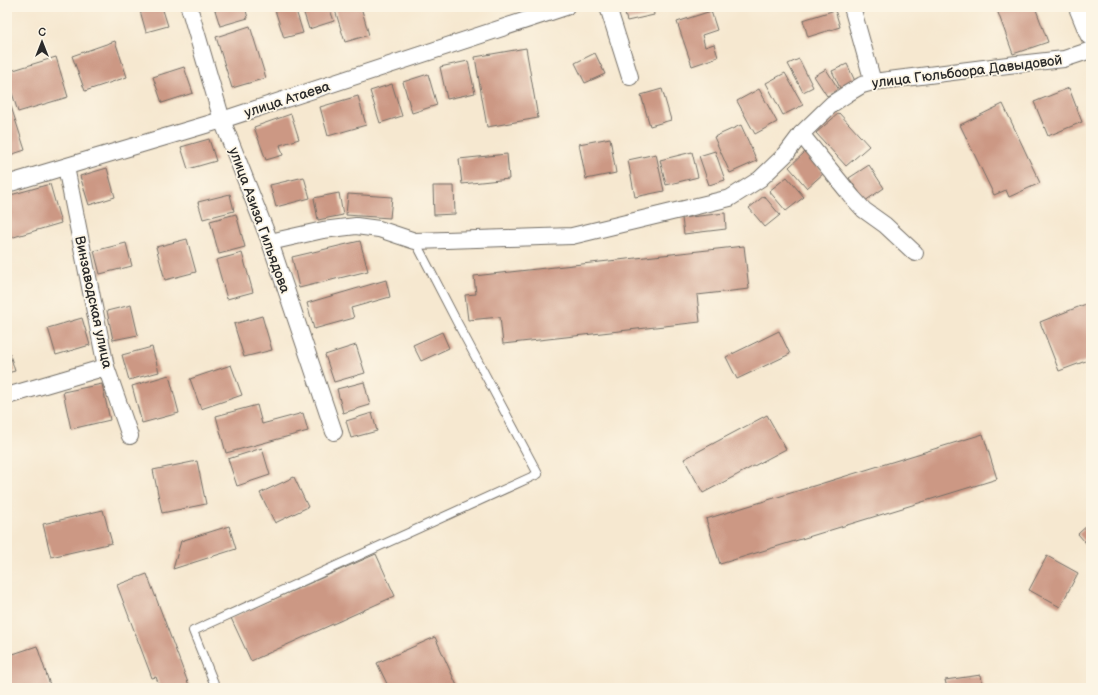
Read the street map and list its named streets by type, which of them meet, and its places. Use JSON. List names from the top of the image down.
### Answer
{
  "streets": {
    "street": [
      "улица Гюльбоора Давыдовой",
      "улица Атаева",
      "улица Азиза Гильядова",
      "Винзаводская улица"
    ]
  },
  "crossings": [
    ["улица Гюльбоора Давыдовой", "улица Азиза Гильядова"],
    ["улица Атаева", "улица Азиза Гильядова"],
    ["улица Атаева", "Винзаводская улица"]
  ],
  "north": "top"
}
